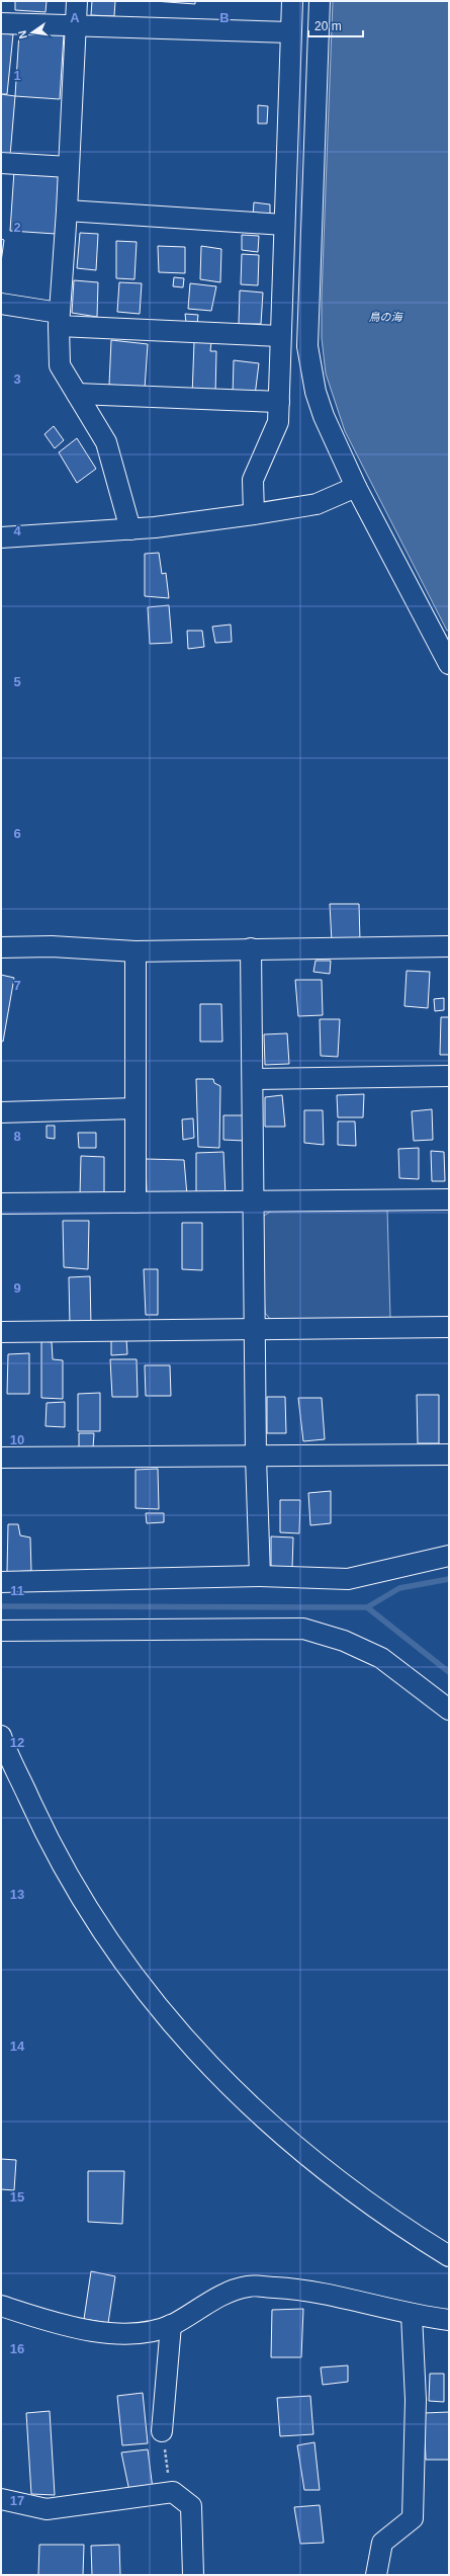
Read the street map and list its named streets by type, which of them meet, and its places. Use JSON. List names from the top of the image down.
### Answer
{
  "water": ["鳥の海"],
  "scale_bar": "20 m",
  "north": "left",
  "grid": {
    "columns": ["A", "B"],
    "rows": [
      "1",
      "2",
      "3",
      "4",
      "5",
      "6",
      "7",
      "8",
      "9",
      "10",
      "11",
      "12",
      "13",
      "14",
      "15",
      "16",
      "17"
    ]
  }
}
